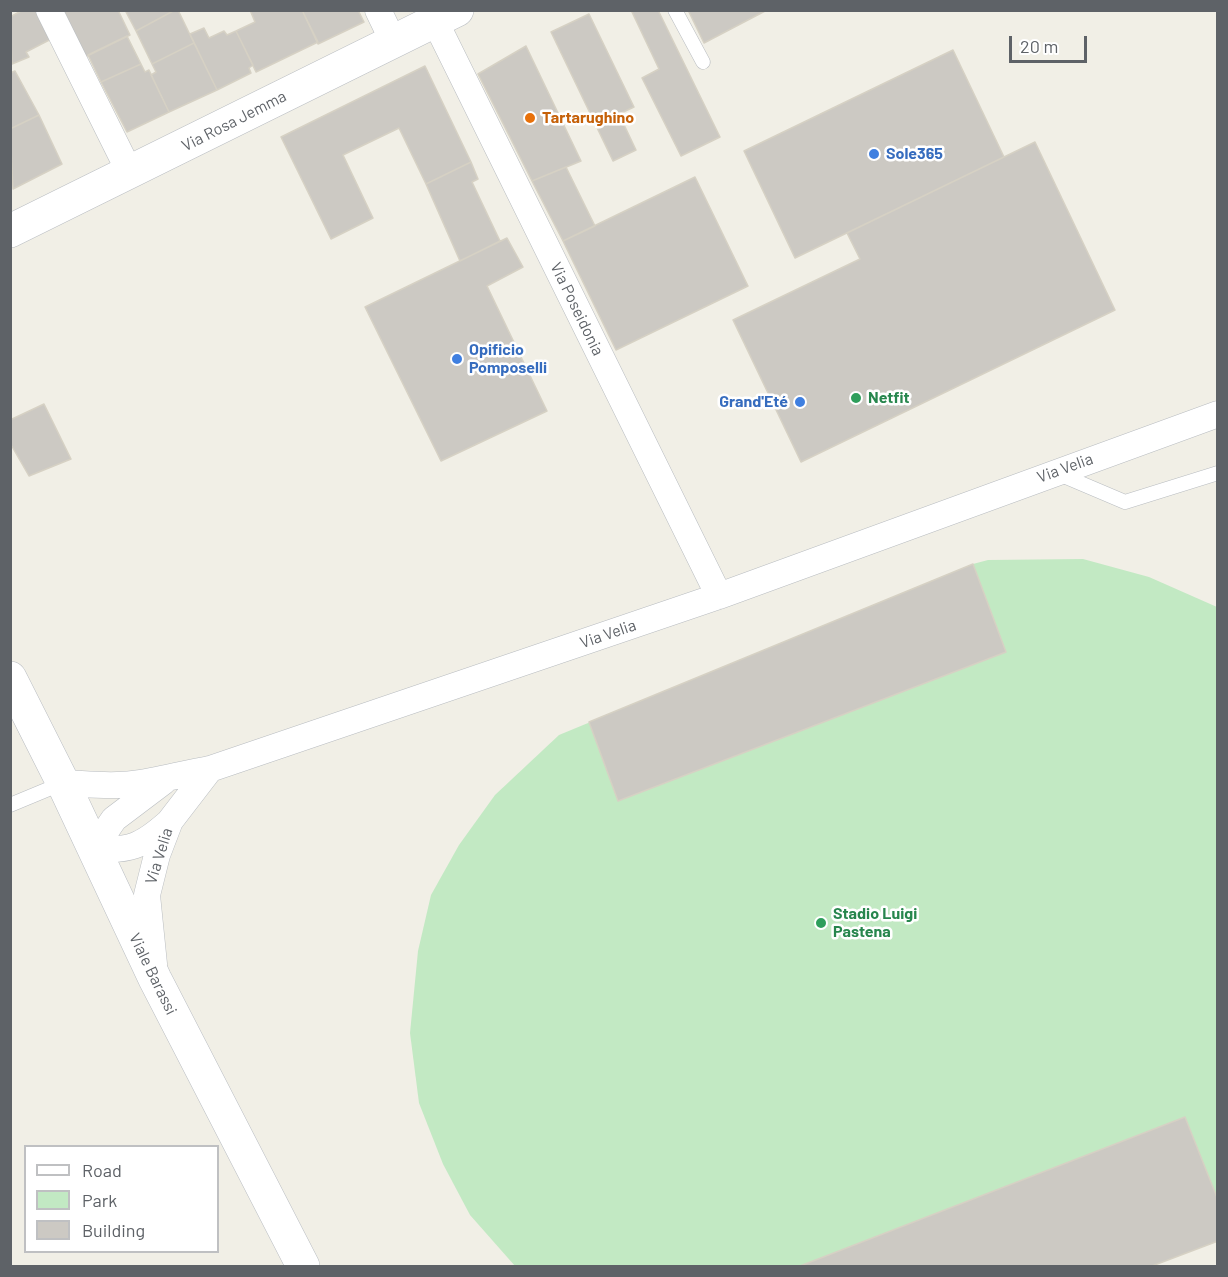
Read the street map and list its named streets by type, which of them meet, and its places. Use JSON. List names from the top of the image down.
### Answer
{
  "streets": {
    "street": [
      "Via Rosa Jemma",
      "Via Poseidonia",
      "Via Velia",
      "Viale Barassi"
    ]
  },
  "crossings": [
    ["Via Rosa Jemma", "Via Poseidonia"],
    ["Via Poseidonia", "Via Velia"],
    ["Via Velia", "Viale Barassi"]
  ],
  "places": [
    "Tartarughino",
    "Sole365",
    "Opificio Pomposelli",
    "Netfit",
    "Grand'Eté",
    "Stadio Luigi Pastena"
  ],
  "legend": ["Road", "Park", "Building"],
  "scale_bar": "20 m"
}
